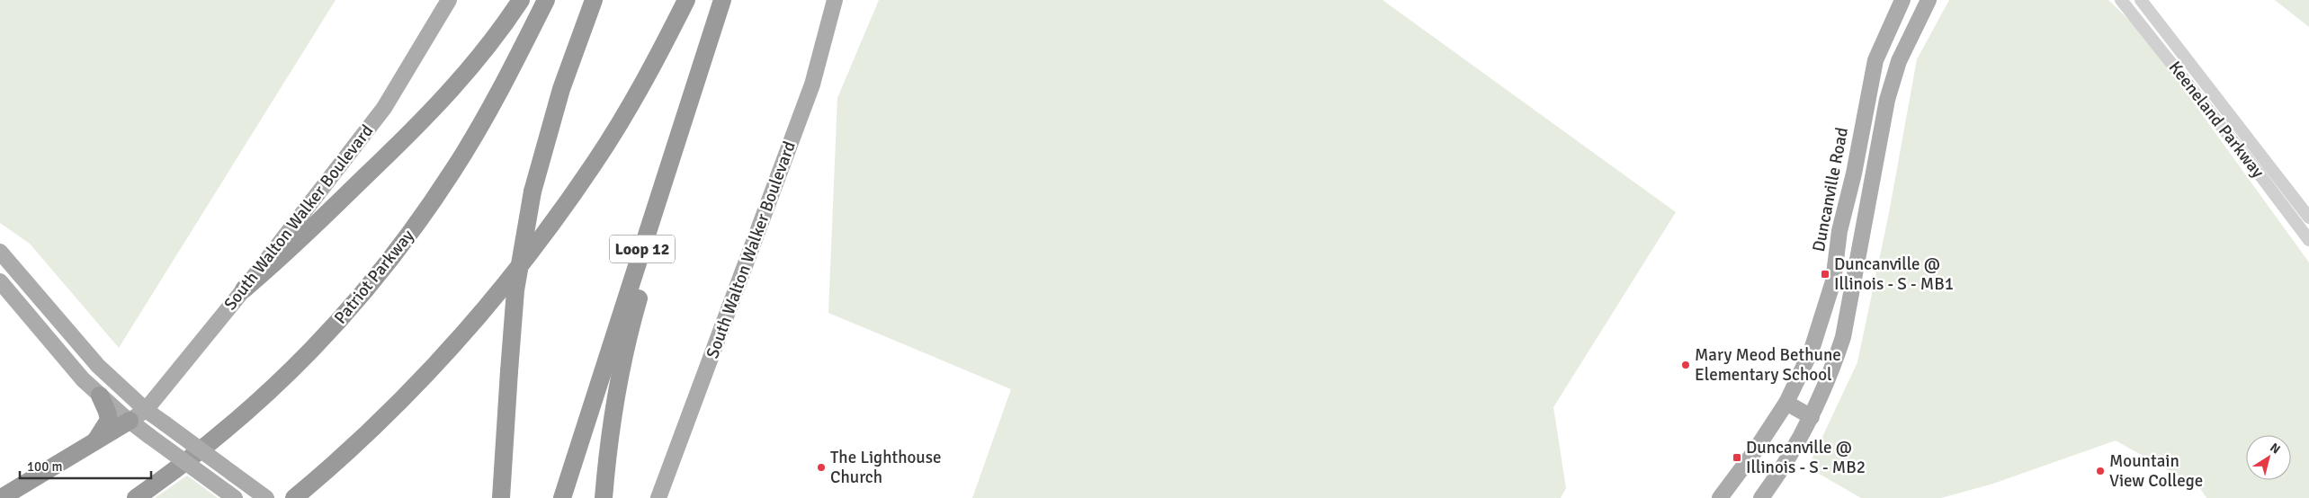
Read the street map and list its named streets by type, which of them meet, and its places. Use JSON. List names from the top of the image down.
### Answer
{
  "streets": {
    "highway": ["Loop 12", "Patriot Parkway"],
    "main road": ["Duncanville Road", "South Walton Walker Boulevard"],
    "street": ["Keeneland Parkway"]
  },
  "places": {
    "transit": ["Duncanville @ Illinois - S - MB1", "Duncanville @ Illinois - S - MB2"],
    "other": ["Mary Meod Bethune Elementary School", "The Lighthouse Church", "Mountain View College"]
  },
  "scale_bar": "100 m",
  "north": "top right"
}
